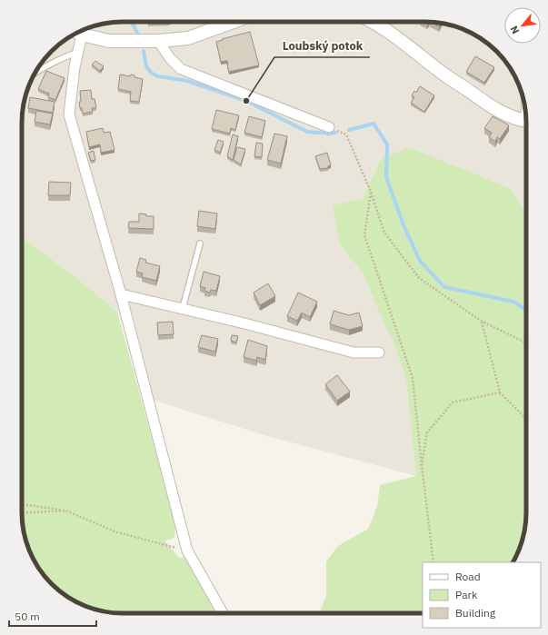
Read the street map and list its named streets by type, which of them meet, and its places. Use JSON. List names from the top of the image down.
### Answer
{
  "places": ["Loubský potok"],
  "legend": ["Road", "Park", "Building"],
  "scale_bar": "50 m",
  "north": "bottom left"
}
